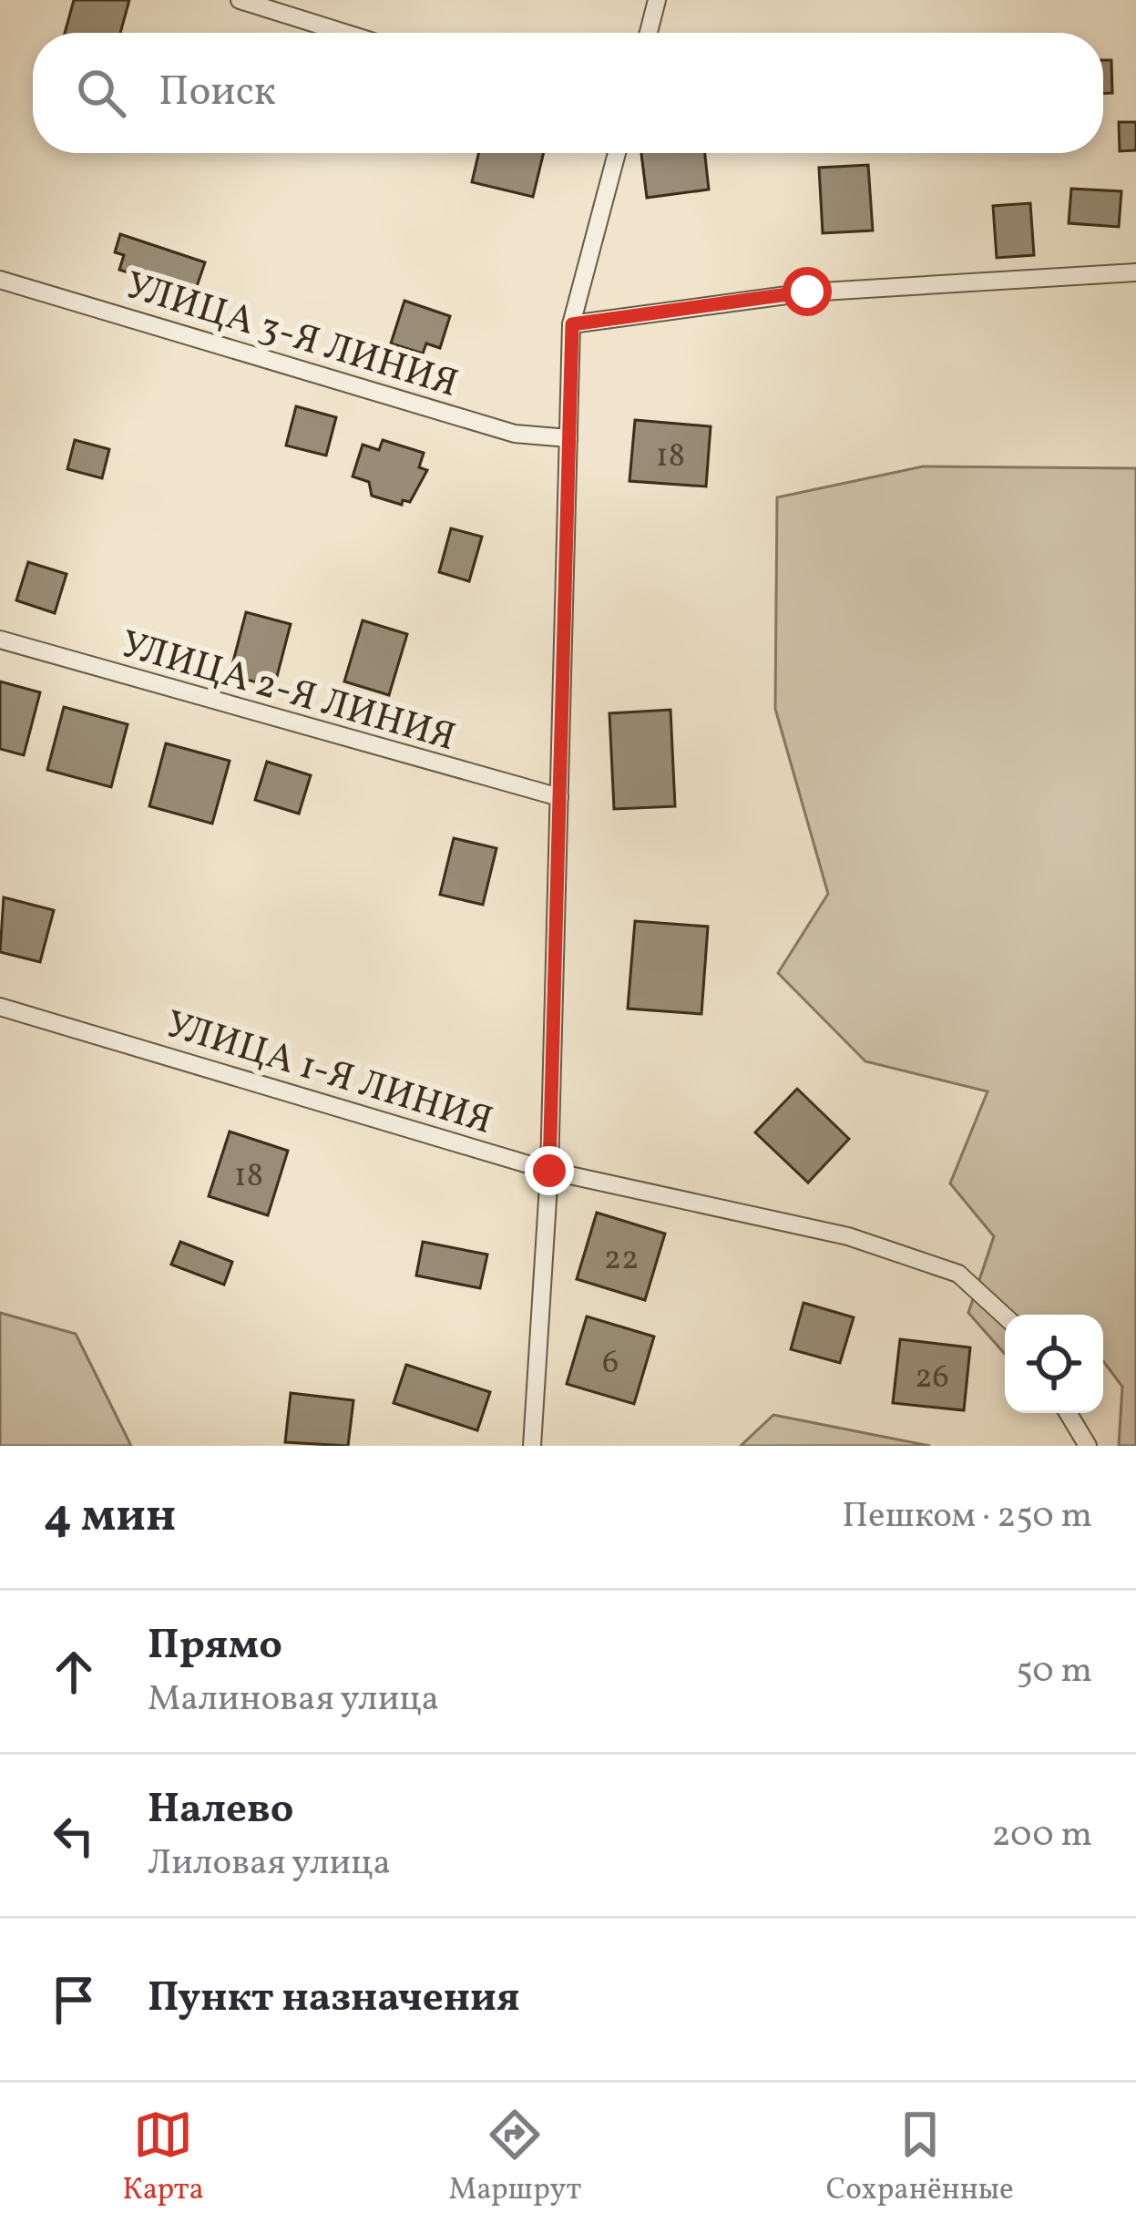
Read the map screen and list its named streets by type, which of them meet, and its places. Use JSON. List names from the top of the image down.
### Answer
{
  "streets": {
    "lane": ["УЛИЦА 3-Я ЛИНИЯ", "УЛИЦА 2-Я ЛИНИЯ", "УЛИЦА 1-Я ЛИНИЯ"]
  },
  "house_numbers": [
    "18",
    "18",
    "22",
    "6",
    "26"
  ],
  "page": {
    "search": "Поиск",
    "heading": ["4 мин", "Пешком · 250 m"],
    "list": [
      ["Прямо", "Малиновая улица", "50 m"],
      ["Налево", "Лиловая улица", "200 m"],
      "Пункт назначения"
    ],
    "nav": ["Карта", "Маршрут", "Сохранённые"]
  }
}
